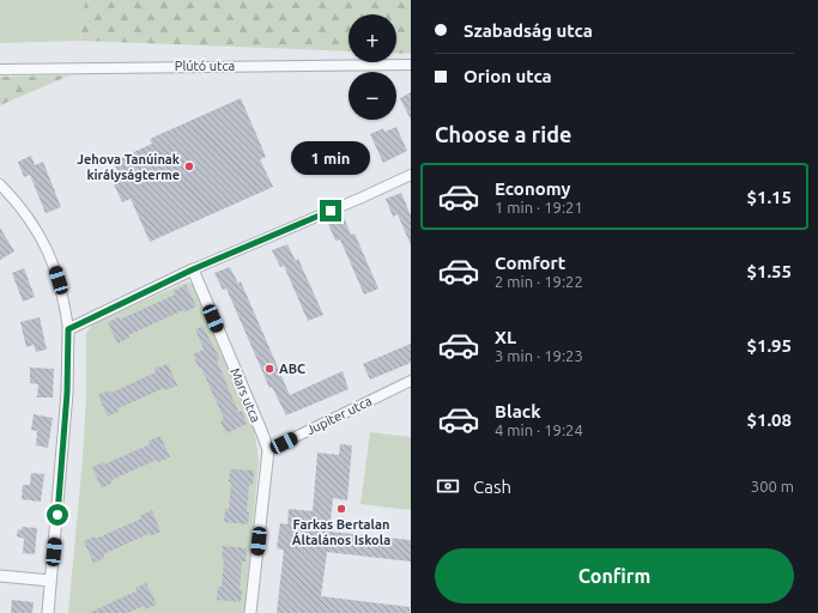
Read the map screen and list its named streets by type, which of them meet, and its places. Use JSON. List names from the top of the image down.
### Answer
{
  "streets": {
    "street": ["Plútó utca", "Mars utca", "Jupiter utca"]
  },
  "crossings": [
    ["Mars utca", "Jupiter utca"]
  ],
  "places": ["Jehova Tanúinak királyságterme", "ABC", "Farkas Bertalan Általános Iskola"],
  "page": {
    "banner": ["Szabadság utca", "Orion utca"],
    "map_buttons": ["+", "−"],
    "heading": "Choose a ride",
    "bubble": "1 min",
    "list": [
      {
        "name": "Economy",
        "note": "1 min · 19:21",
        "value": "$1.15"
      },
      {
        "name": "Comfort",
        "note": "2 min · 19:22",
        "value": "$1.55"
      },
      {
        "name": "XL",
        "note": "3 min · 19:23",
        "value": "$1.95"
      },
      {
        "name": "Black",
        "note": "4 min · 19:24",
        "value": "$1.08"
      }
    ],
    "pay": ["Cash", "300 m"],
    "buttons": "Confirm"
  }
}
